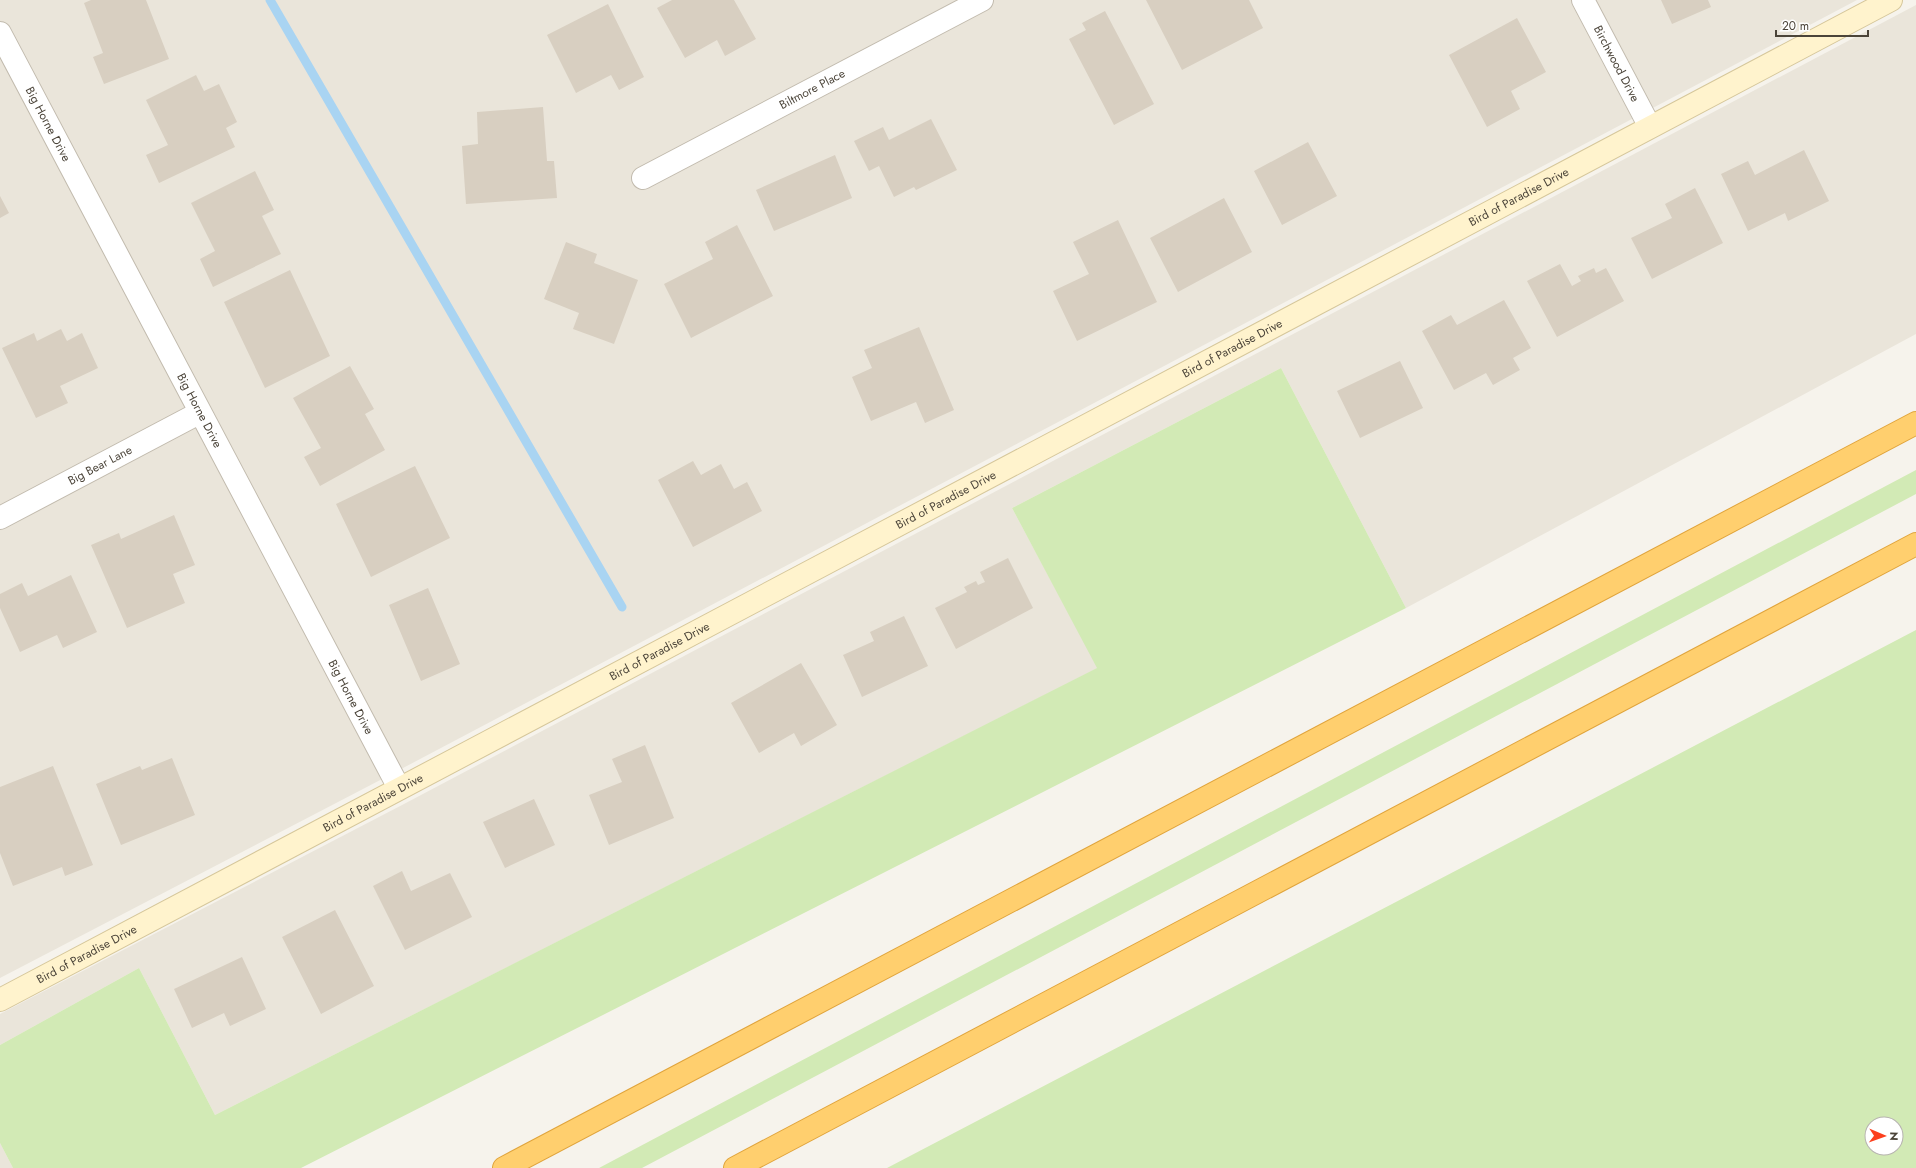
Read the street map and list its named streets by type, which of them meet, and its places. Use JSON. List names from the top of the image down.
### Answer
{
  "streets": {
    "street": [
      "Birchwood Drive",
      "Biltmore Place",
      "Big Horne Drive",
      "Bird of Paradise Drive",
      "Big Bear Lane"
    ]
  },
  "crossings": [
    ["Birchwood Drive", "Bird of Paradise Drive"],
    ["Big Horne Drive", "Bird of Paradise Drive"],
    ["Big Horne Drive", "Big Bear Lane"]
  ],
  "scale_bar": "20 m",
  "north": "right"
}
